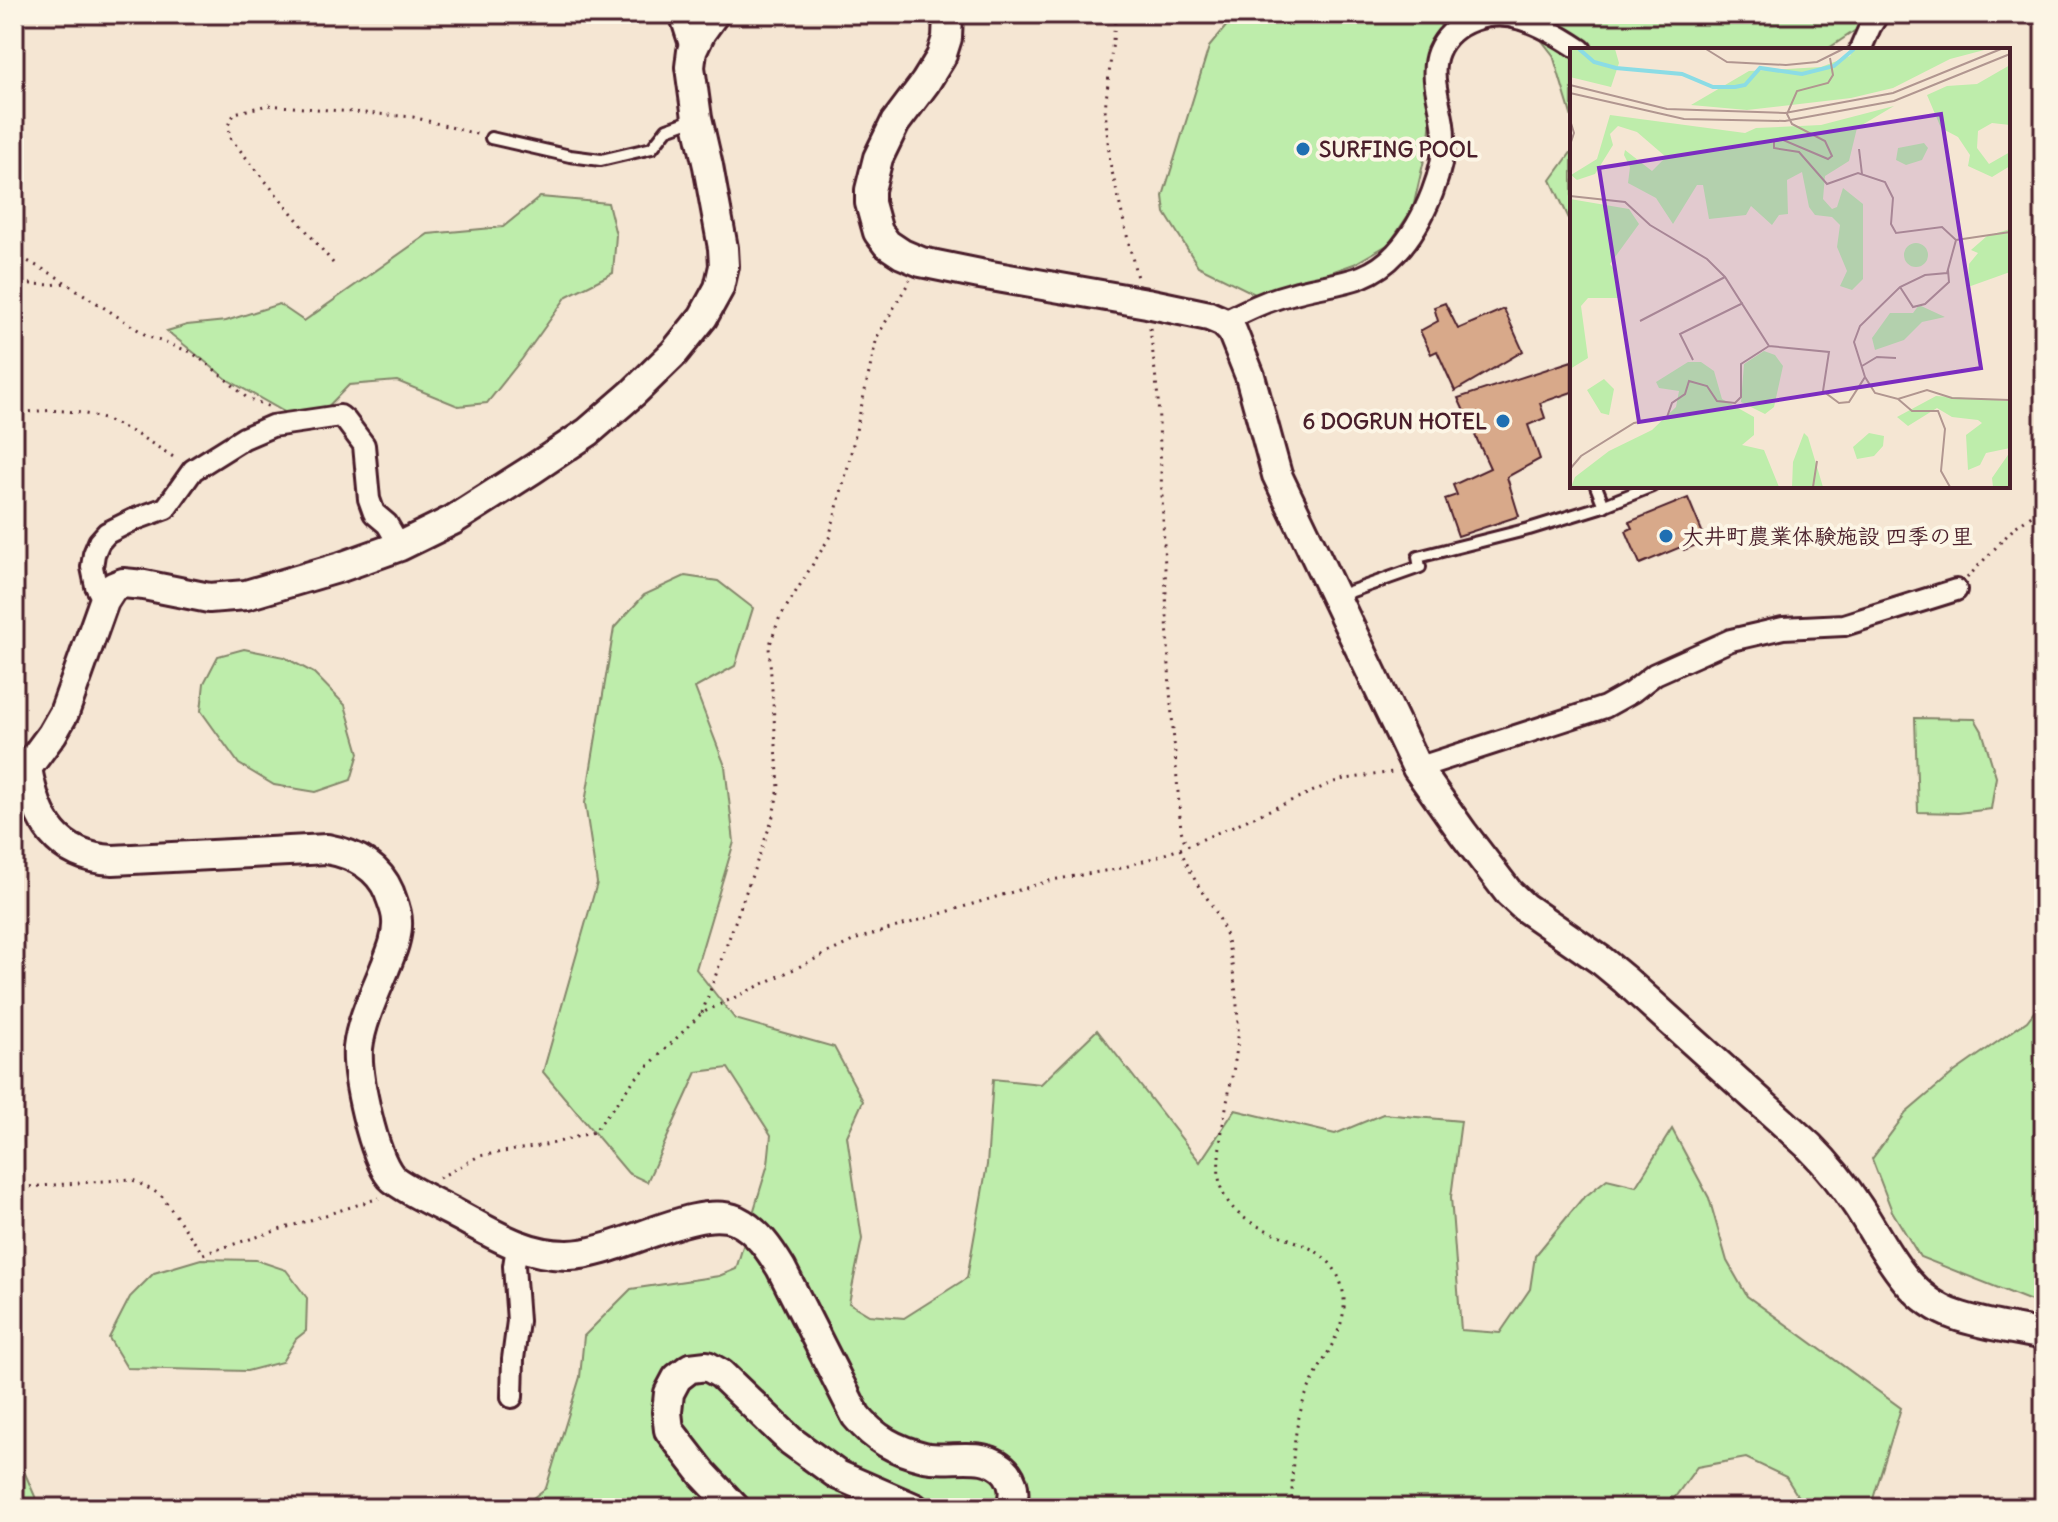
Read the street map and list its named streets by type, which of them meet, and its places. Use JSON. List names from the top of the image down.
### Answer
{
  "places": ["SURFING POOL", "6 DOGRUN HOTEL", "大井町農業体験施設 四季の里"]
}
